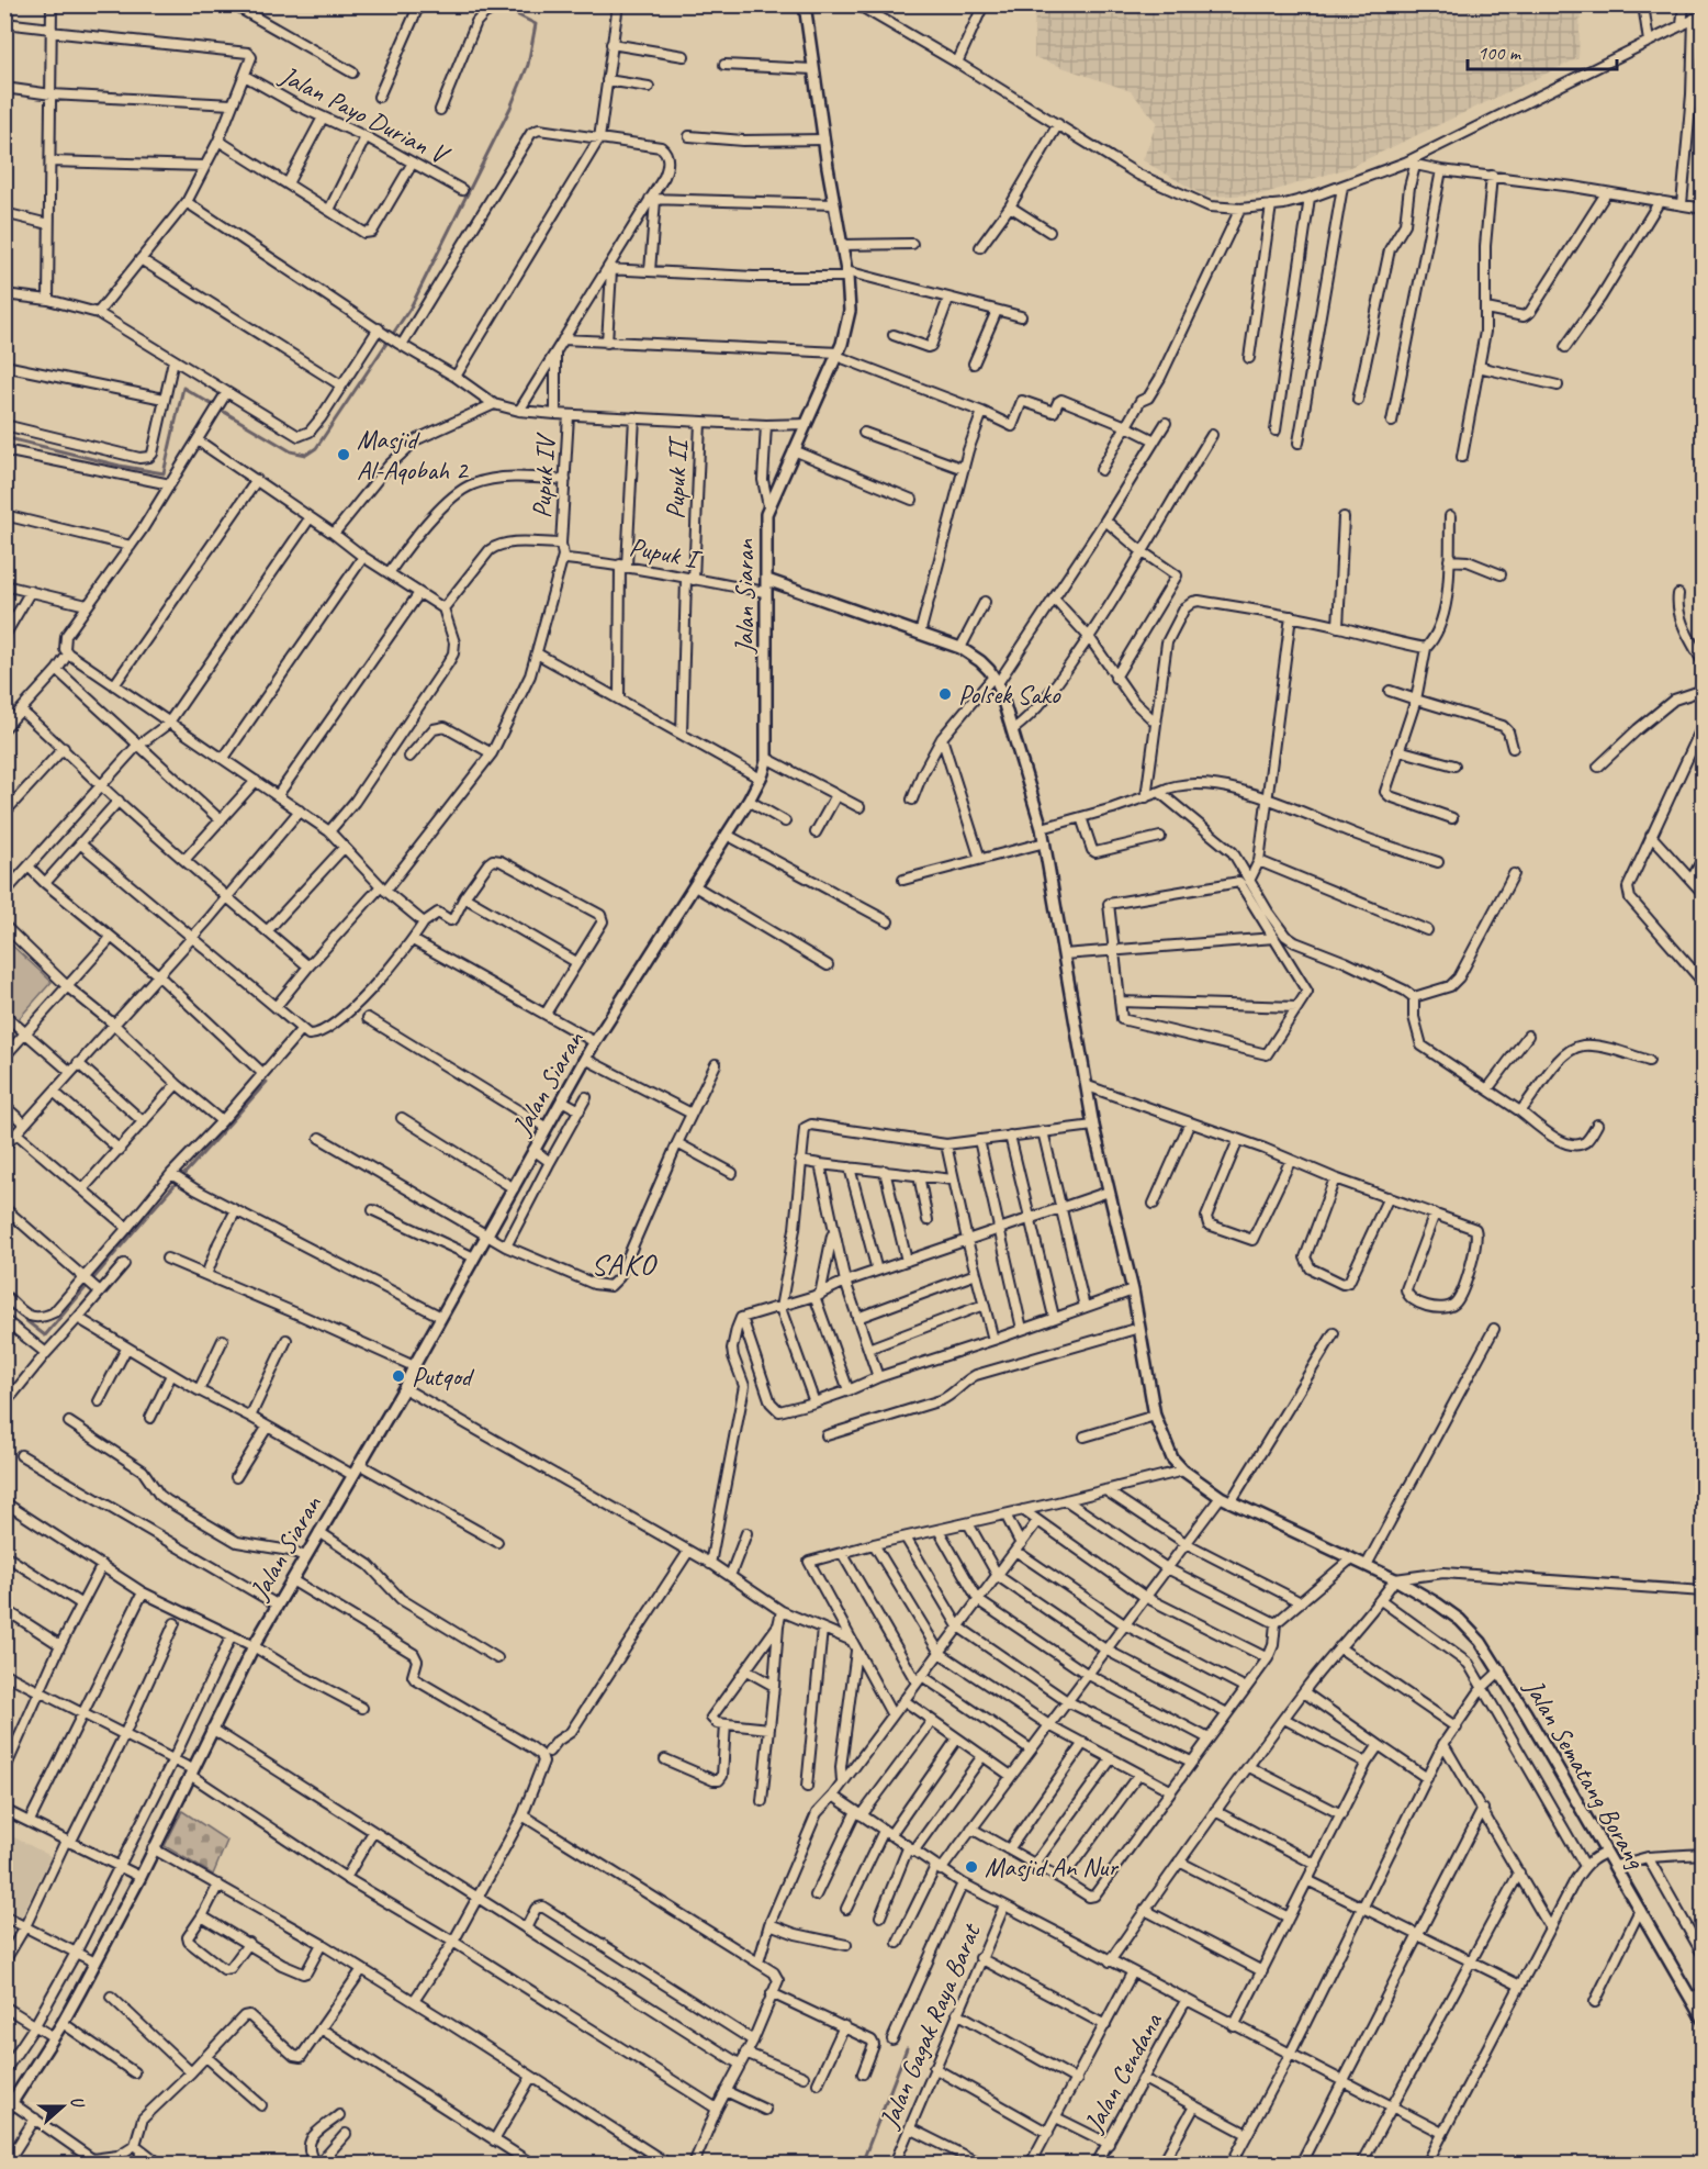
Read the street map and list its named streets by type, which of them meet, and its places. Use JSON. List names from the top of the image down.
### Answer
{
  "streets": {
    "street": [
      "Jalan Payo Durian V",
      "Pupuk IV",
      "Pupuk II",
      "Pupuk I",
      "Jalan Siaran",
      "Jalan Sematang Borang",
      "Jalan Gagak Raya Barat",
      "Jalan Cendana"
    ]
  },
  "crossings": [
    ["Pupuk II", "Pupuk I"],
    ["Pupuk I", "Jalan Siaran"]
  ],
  "districts": ["SAKO"],
  "places": [
    "Masjid Al-Aqobah 2",
    "Polsek Sako",
    "Putqod",
    "Masjid An Nur"
  ],
  "scale_bar": "100 m",
  "north": "right"
}
